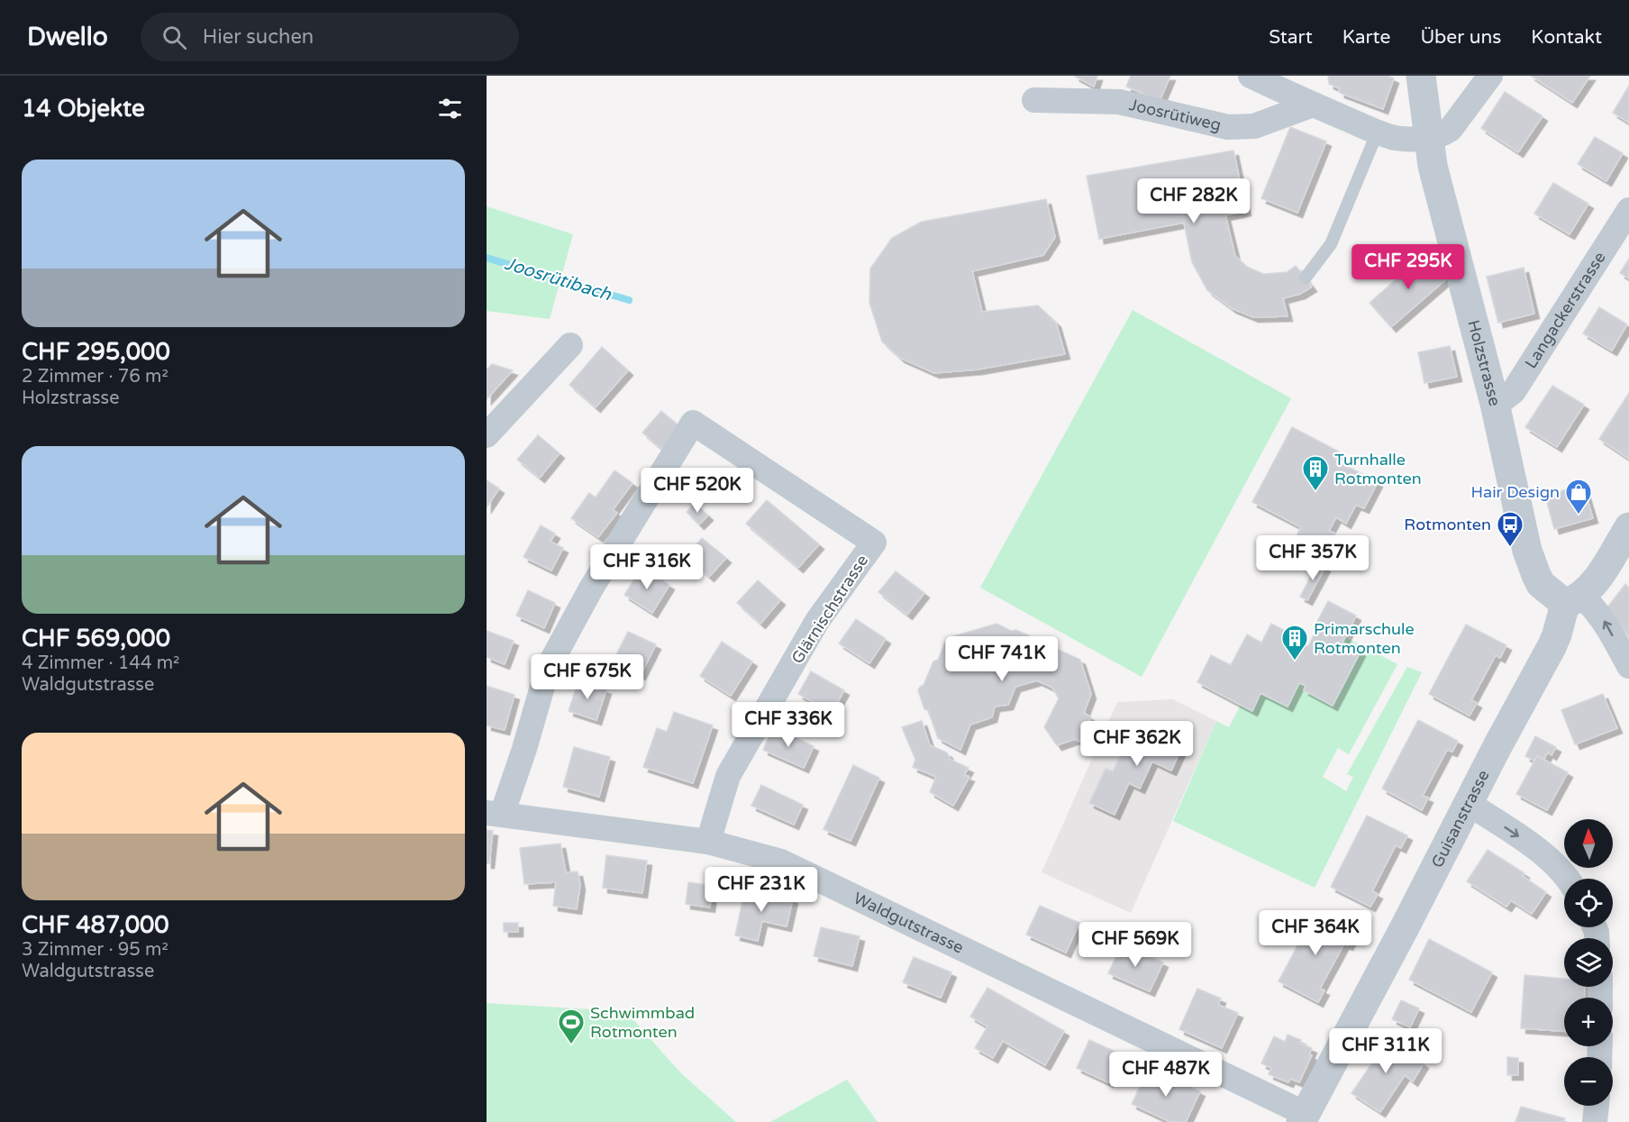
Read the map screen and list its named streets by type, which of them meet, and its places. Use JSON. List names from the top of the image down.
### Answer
{
  "streets": {
    "street": [
      "Joosrütiweg",
      "Langackerstrasse",
      "Holzstrasse",
      "Glärnischstrasse",
      "Guisanstrasse",
      "Waldgutstrasse"
    ]
  },
  "crossings": [
    ["Langackerstrasse", "Holzstrasse"],
    ["Holzstrasse", "Guisanstrasse"],
    ["Glärnischstrasse", "Waldgutstrasse"],
    ["Guisanstrasse", "Waldgutstrasse"]
  ],
  "water": ["Joosrütibach"],
  "places": {
    "building": ["Turnhalle Rotmonten", "Primarschule Rotmonten"],
    "shop": ["Hair Design"],
    "bus stop": ["Rotmonten"],
    "sports": ["Schwimmbad Rotmonten"]
  },
  "north": "top",
  "page": {
    "header": "Dwello",
    "search": "Hier suchen",
    "nav": [
      "Start",
      "Karte",
      "Über uns",
      "Kontakt"
    ],
    "heading": "14 Objekte",
    "list": [
      {
        "name": "CHF 295,000",
        "note": "2 Zimmer · 76 m² · Holzstrasse"
      },
      {
        "name": "CHF 569,000",
        "note": "4 Zimmer · 144 m² · Waldgutstrasse"
      },
      {
        "name": "CHF 487,000",
        "note": "3 Zimmer · 95 m² · Waldgutstrasse"
      }
    ],
    "price": [
      "CHF 282K",
      "CHF 295K",
      "CHF 520K",
      "CHF 357K",
      "CHF 316K",
      "CHF 741K",
      "CHF 675K",
      "CHF 336K",
      "CHF 362K",
      "CHF 231K",
      "CHF 364K",
      "CHF 569K",
      "CHF 311K",
      "CHF 487K"
    ],
    "map_buttons": ["+", "−"]
  }
}
